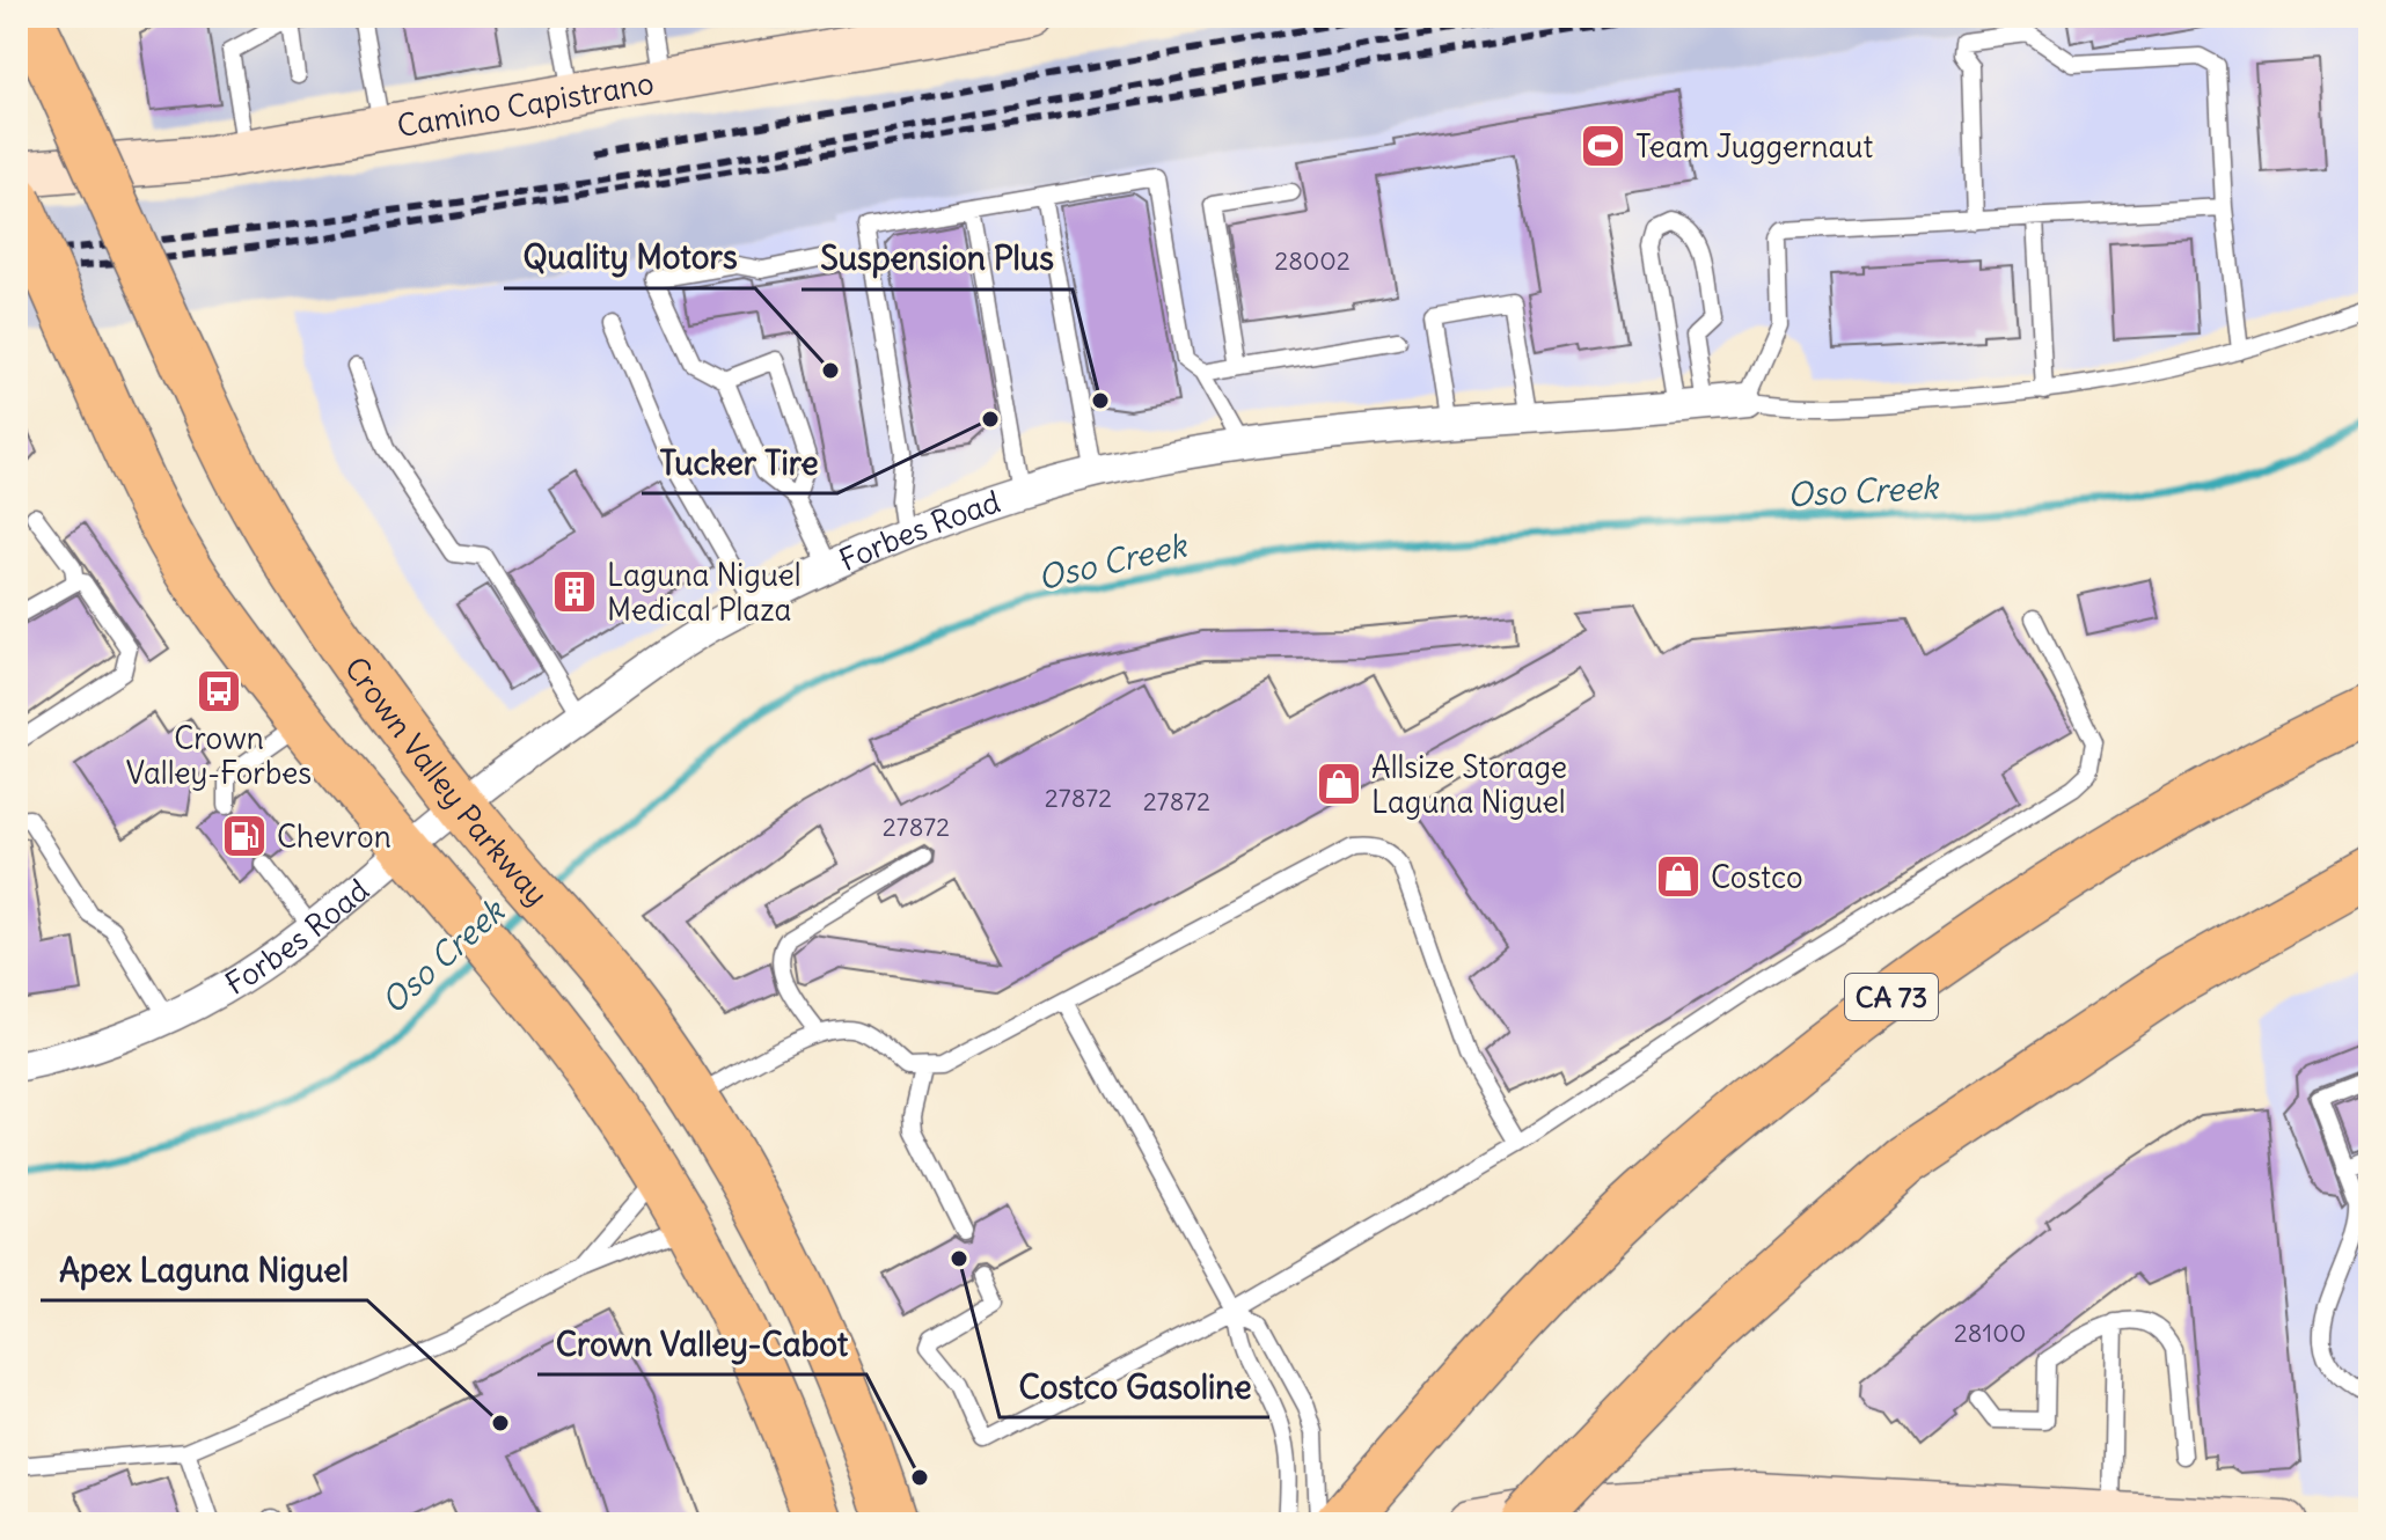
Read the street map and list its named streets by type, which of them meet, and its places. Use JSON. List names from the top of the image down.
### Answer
{
  "streets": {
    "highway": ["CA 73"],
    "main road": ["Crown Valley Parkway"],
    "street": ["Camino Capistrano", "Forbes Road"]
  },
  "crossings": [
    ["Forbes Road", "Crown Valley Parkway"]
  ],
  "water": ["Oso Creek"],
  "places": {
    "sports": ["Team Juggernaut"],
    "other": [
      "Quality Motors",
      "Suspension Plus",
      "Tucker Tire",
      "Costco Gasoline",
      "Apex Laguna Niguel",
      "Crown Valley-Cabot"
    ],
    "building": ["Laguna Niguel Medical Plaza"],
    "bus stop": ["Crown Valley-Forbes"],
    "shop": ["Allsize Storage Laguna Niguel", "Costco"],
    "fuel station": ["Chevron"]
  },
  "house_numbers": [
    "28002",
    "27872",
    "27872",
    "27872",
    "28100"
  ]
}
